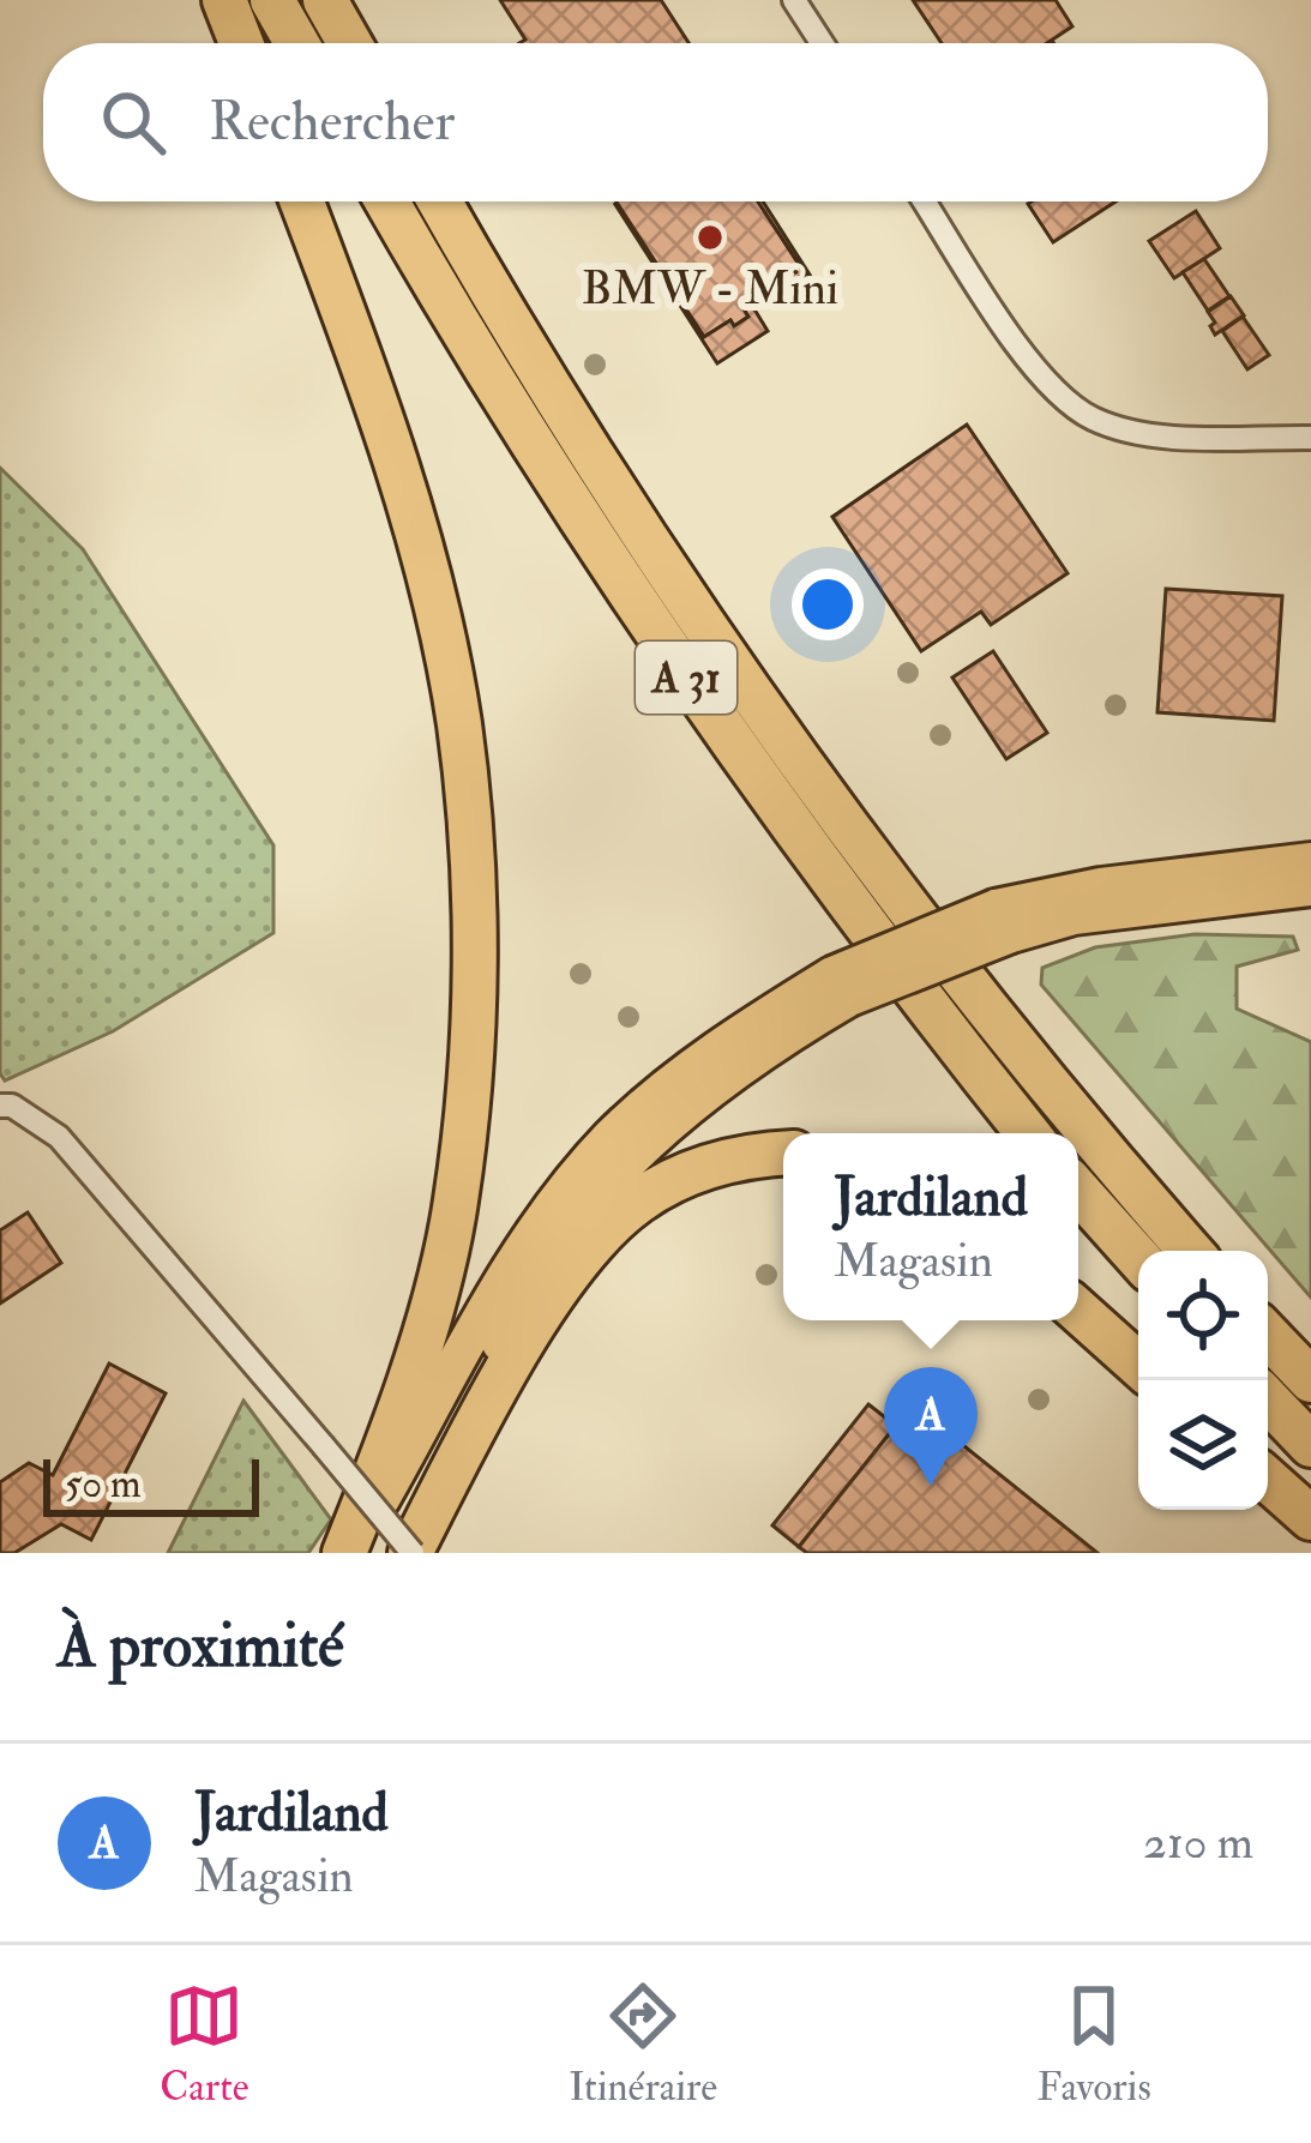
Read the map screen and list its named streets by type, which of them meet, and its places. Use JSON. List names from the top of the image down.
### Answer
{
  "streets": {
    "highway": ["A 31"]
  },
  "places": ["BMW - Mini"],
  "scale_bar": "50 m",
  "page": {
    "search": "Rechercher",
    "popup": ["Jardiland", "Magasin"],
    "pins": "A",
    "scale": "50 m",
    "heading": "À proximité",
    "list": [
      {
        "mark": "A",
        "name": "Jardiland",
        "note": "Magasin",
        "value": "210 m"
      }
    ],
    "nav": ["Carte", "Itinéraire", "Favoris"]
  }
}
